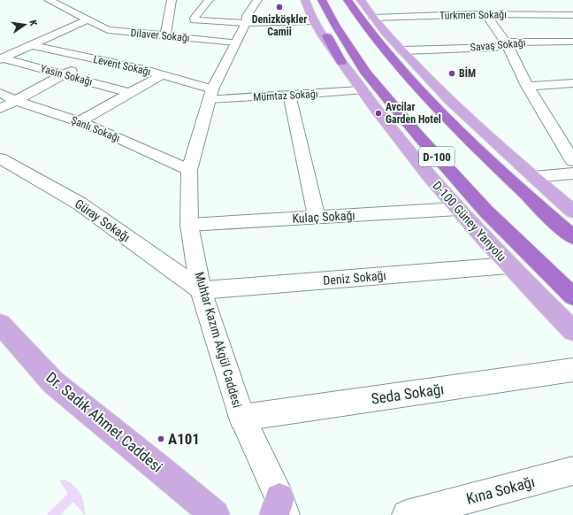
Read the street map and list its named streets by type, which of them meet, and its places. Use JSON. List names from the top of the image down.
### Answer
{
  "streets": {
    "highway": ["D-100"],
    "main road": ["D-100 Güney Yanyolu", "Dr. Sadık Ahmet Caddesi"],
    "street": [
      "Türkmen Sokağı",
      "Dilaver Sokağı",
      "Savaş Sokağı",
      "Levent Sokağı",
      "Yasin Sokağı",
      "Mümtaz Sokağı",
      "Şanlı Sokağı",
      "Kulaç Sokağı",
      "Güray Sokağı",
      "Deniz Sokağı",
      "Muhtar Kazım Akgül Caddesi",
      "Seda Sokağı",
      "Kına Sokağı"
    ]
  },
  "crossings": [
    ["Dilaver Sokağı", "Muhtar Kazım Akgül Caddesi"],
    ["Levent Sokağı", "Mümtaz Sokağı"],
    ["Levent Sokağı", "Muhtar Kazım Akgül Caddesi"],
    ["Mümtaz Sokağı", "D-100 Güney Yanyolu"],
    ["Mümtaz Sokağı", "Muhtar Kazım Akgül Caddesi"],
    ["Şanlı Sokağı", "Muhtar Kazım Akgül Caddesi"],
    ["Kulaç Sokağı", "D-100 Güney Yanyolu"],
    ["Kulaç Sokağı", "Muhtar Kazım Akgül Caddesi"],
    ["Güray Sokağı", "Deniz Sokağı"],
    ["Güray Sokağı", "Muhtar Kazım Akgül Caddesi"],
    ["D-100 Güney Yanyolu", "Deniz Sokağı"],
    ["Deniz Sokağı", "Muhtar Kazım Akgül Caddesi"],
    ["Muhtar Kazım Akgül Caddesi", "Seda Sokağı"]
  ],
  "places": [
    "Denizköşkler Camii",
    "BİM",
    "Avcilar Garden Hotel",
    "A101"
  ],
  "north": "right"
}
